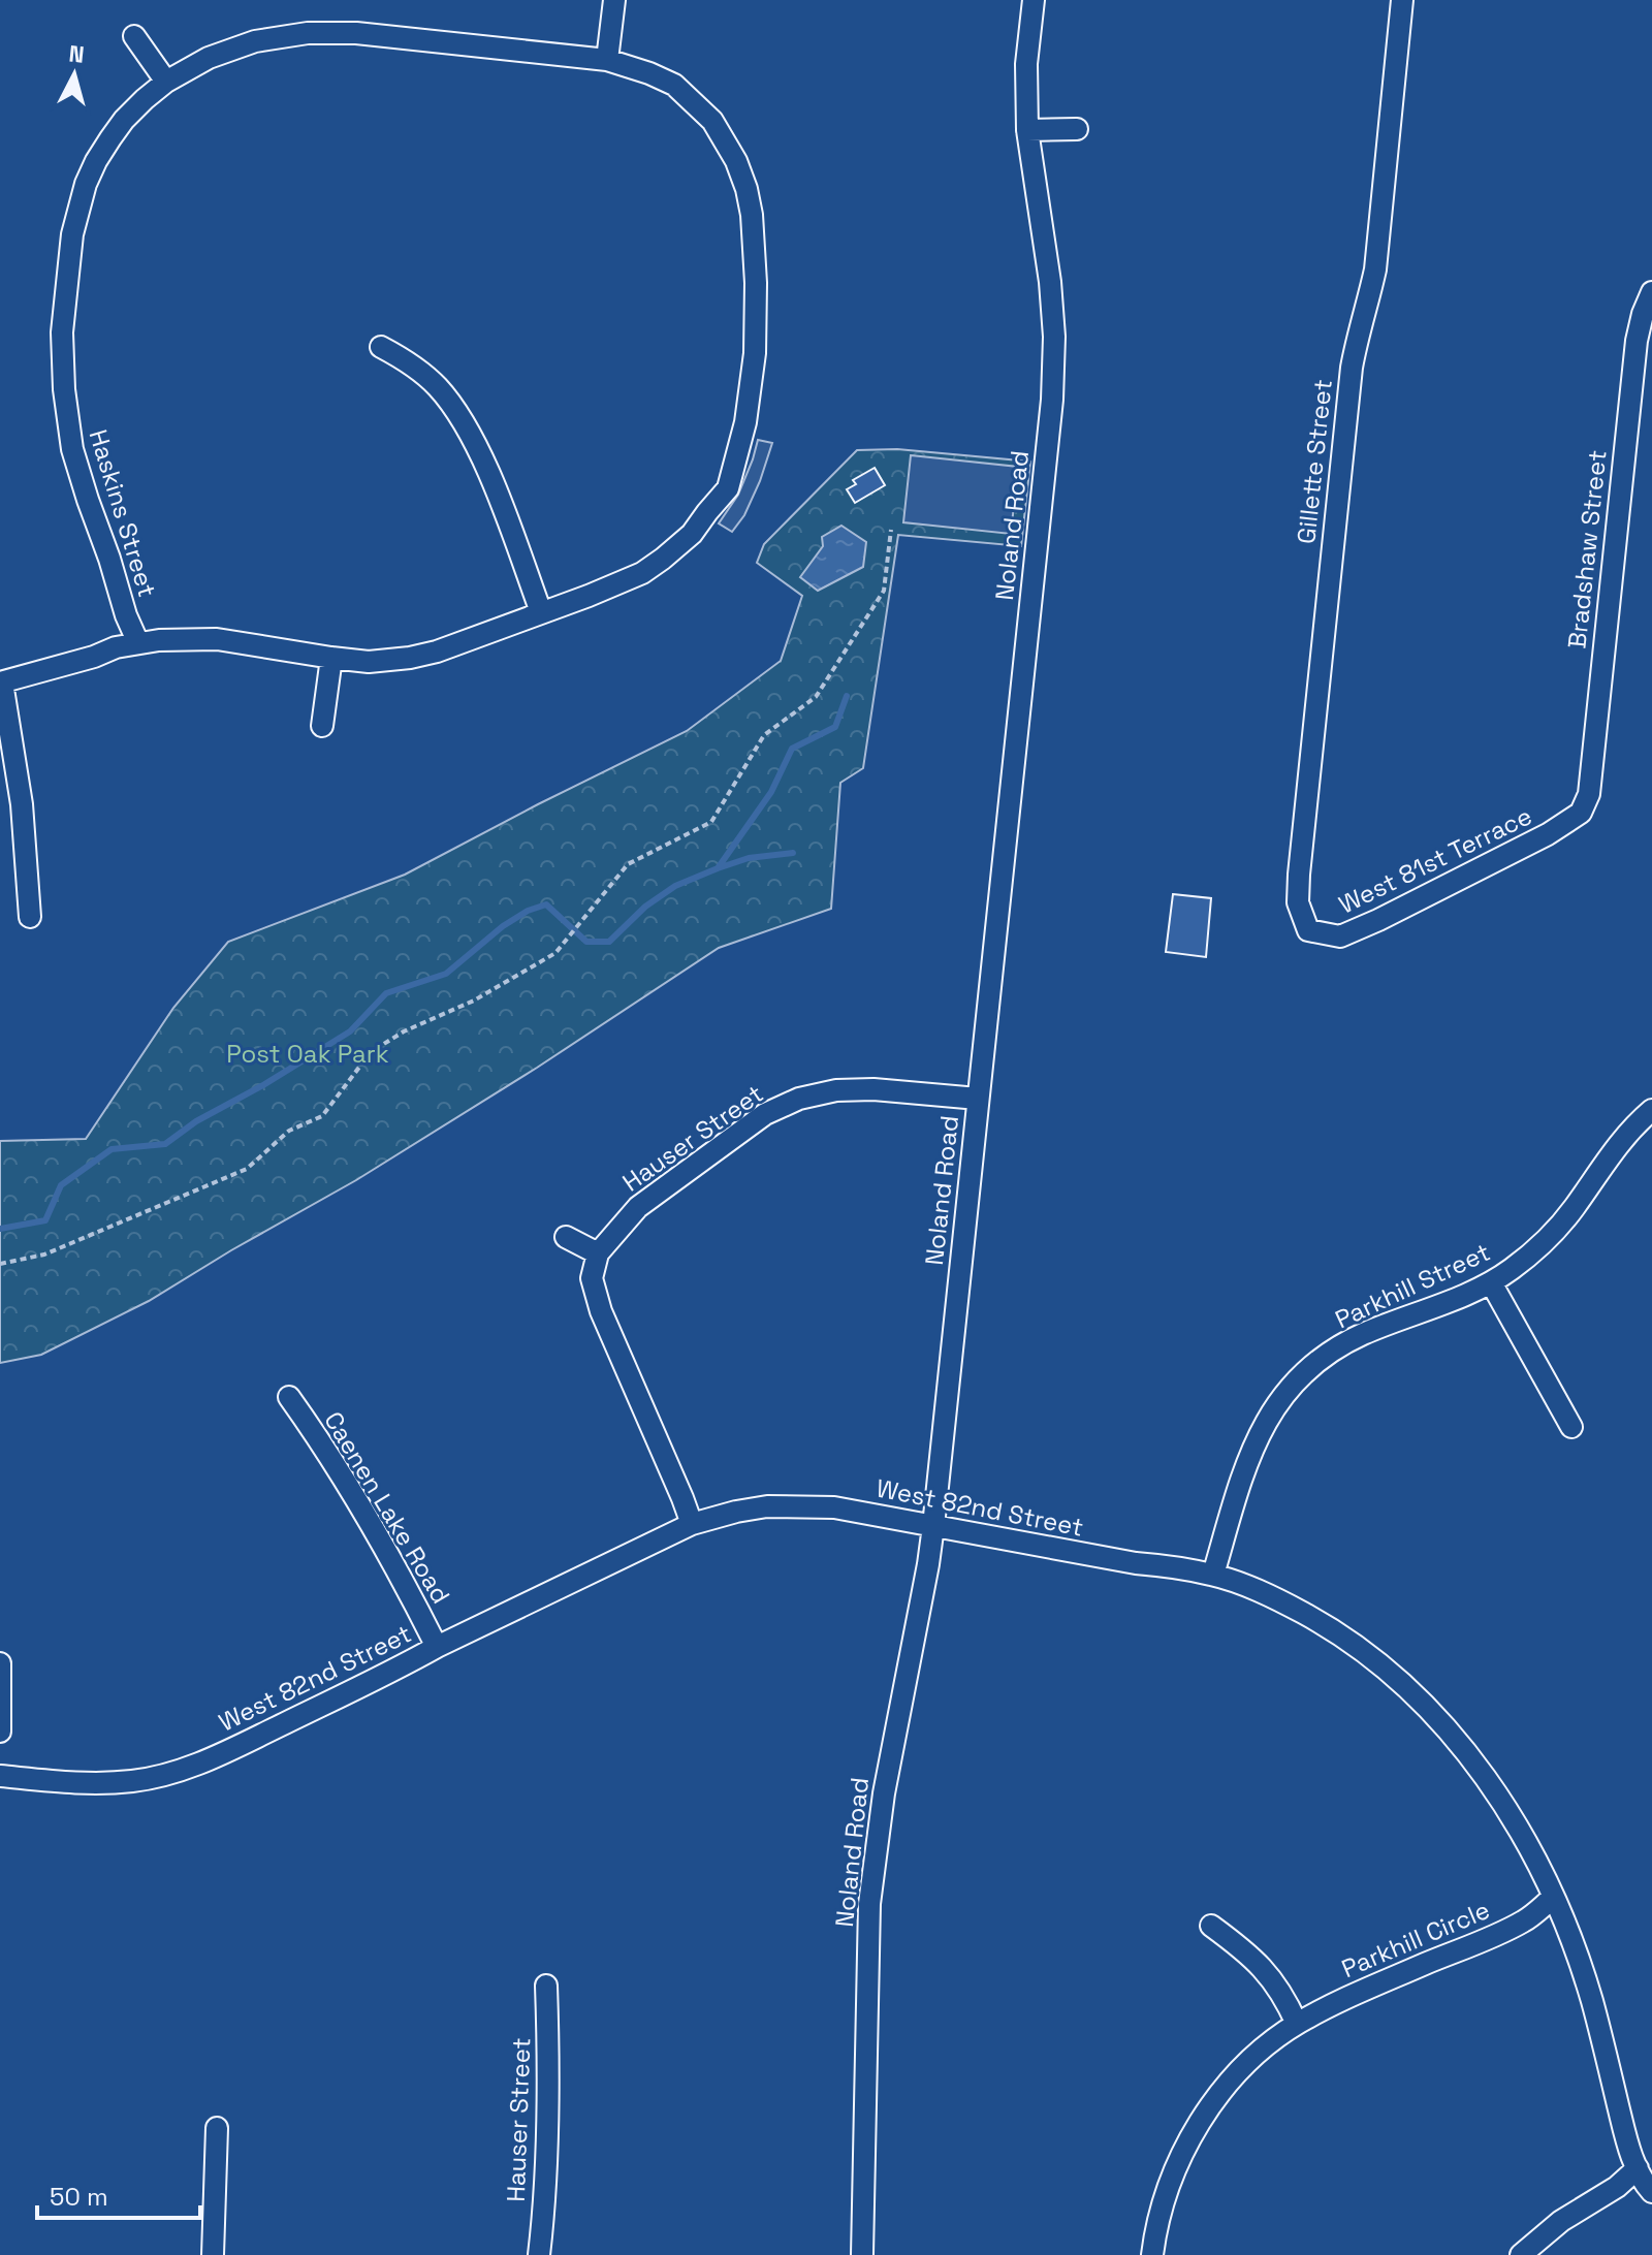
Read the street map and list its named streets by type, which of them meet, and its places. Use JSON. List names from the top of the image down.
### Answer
{
  "streets": {
    "street": [
      "Gillette Street",
      "Haskins Street",
      "Noland Road",
      "Bradshaw Street",
      "West 81st Terrace",
      "Hauser Street",
      "Parkhill Street",
      "Caenen Lake Road",
      "West 82nd Street",
      "Parkhill Circle"
    ]
  },
  "crossings": [
    ["Gillette Street", "West 81st Terrace"],
    ["Noland Road", "Hauser Street"],
    ["Noland Road", "West 82nd Street"],
    ["Bradshaw Street", "West 81st Terrace"],
    ["Parkhill Street", "West 82nd Street"],
    ["Caenen Lake Road", "West 82nd Street"],
    ["West 82nd Street", "Parkhill Circle"]
  ],
  "parks": ["Post Oak Park"],
  "scale_bar": "50 m",
  "north": "top"
}
